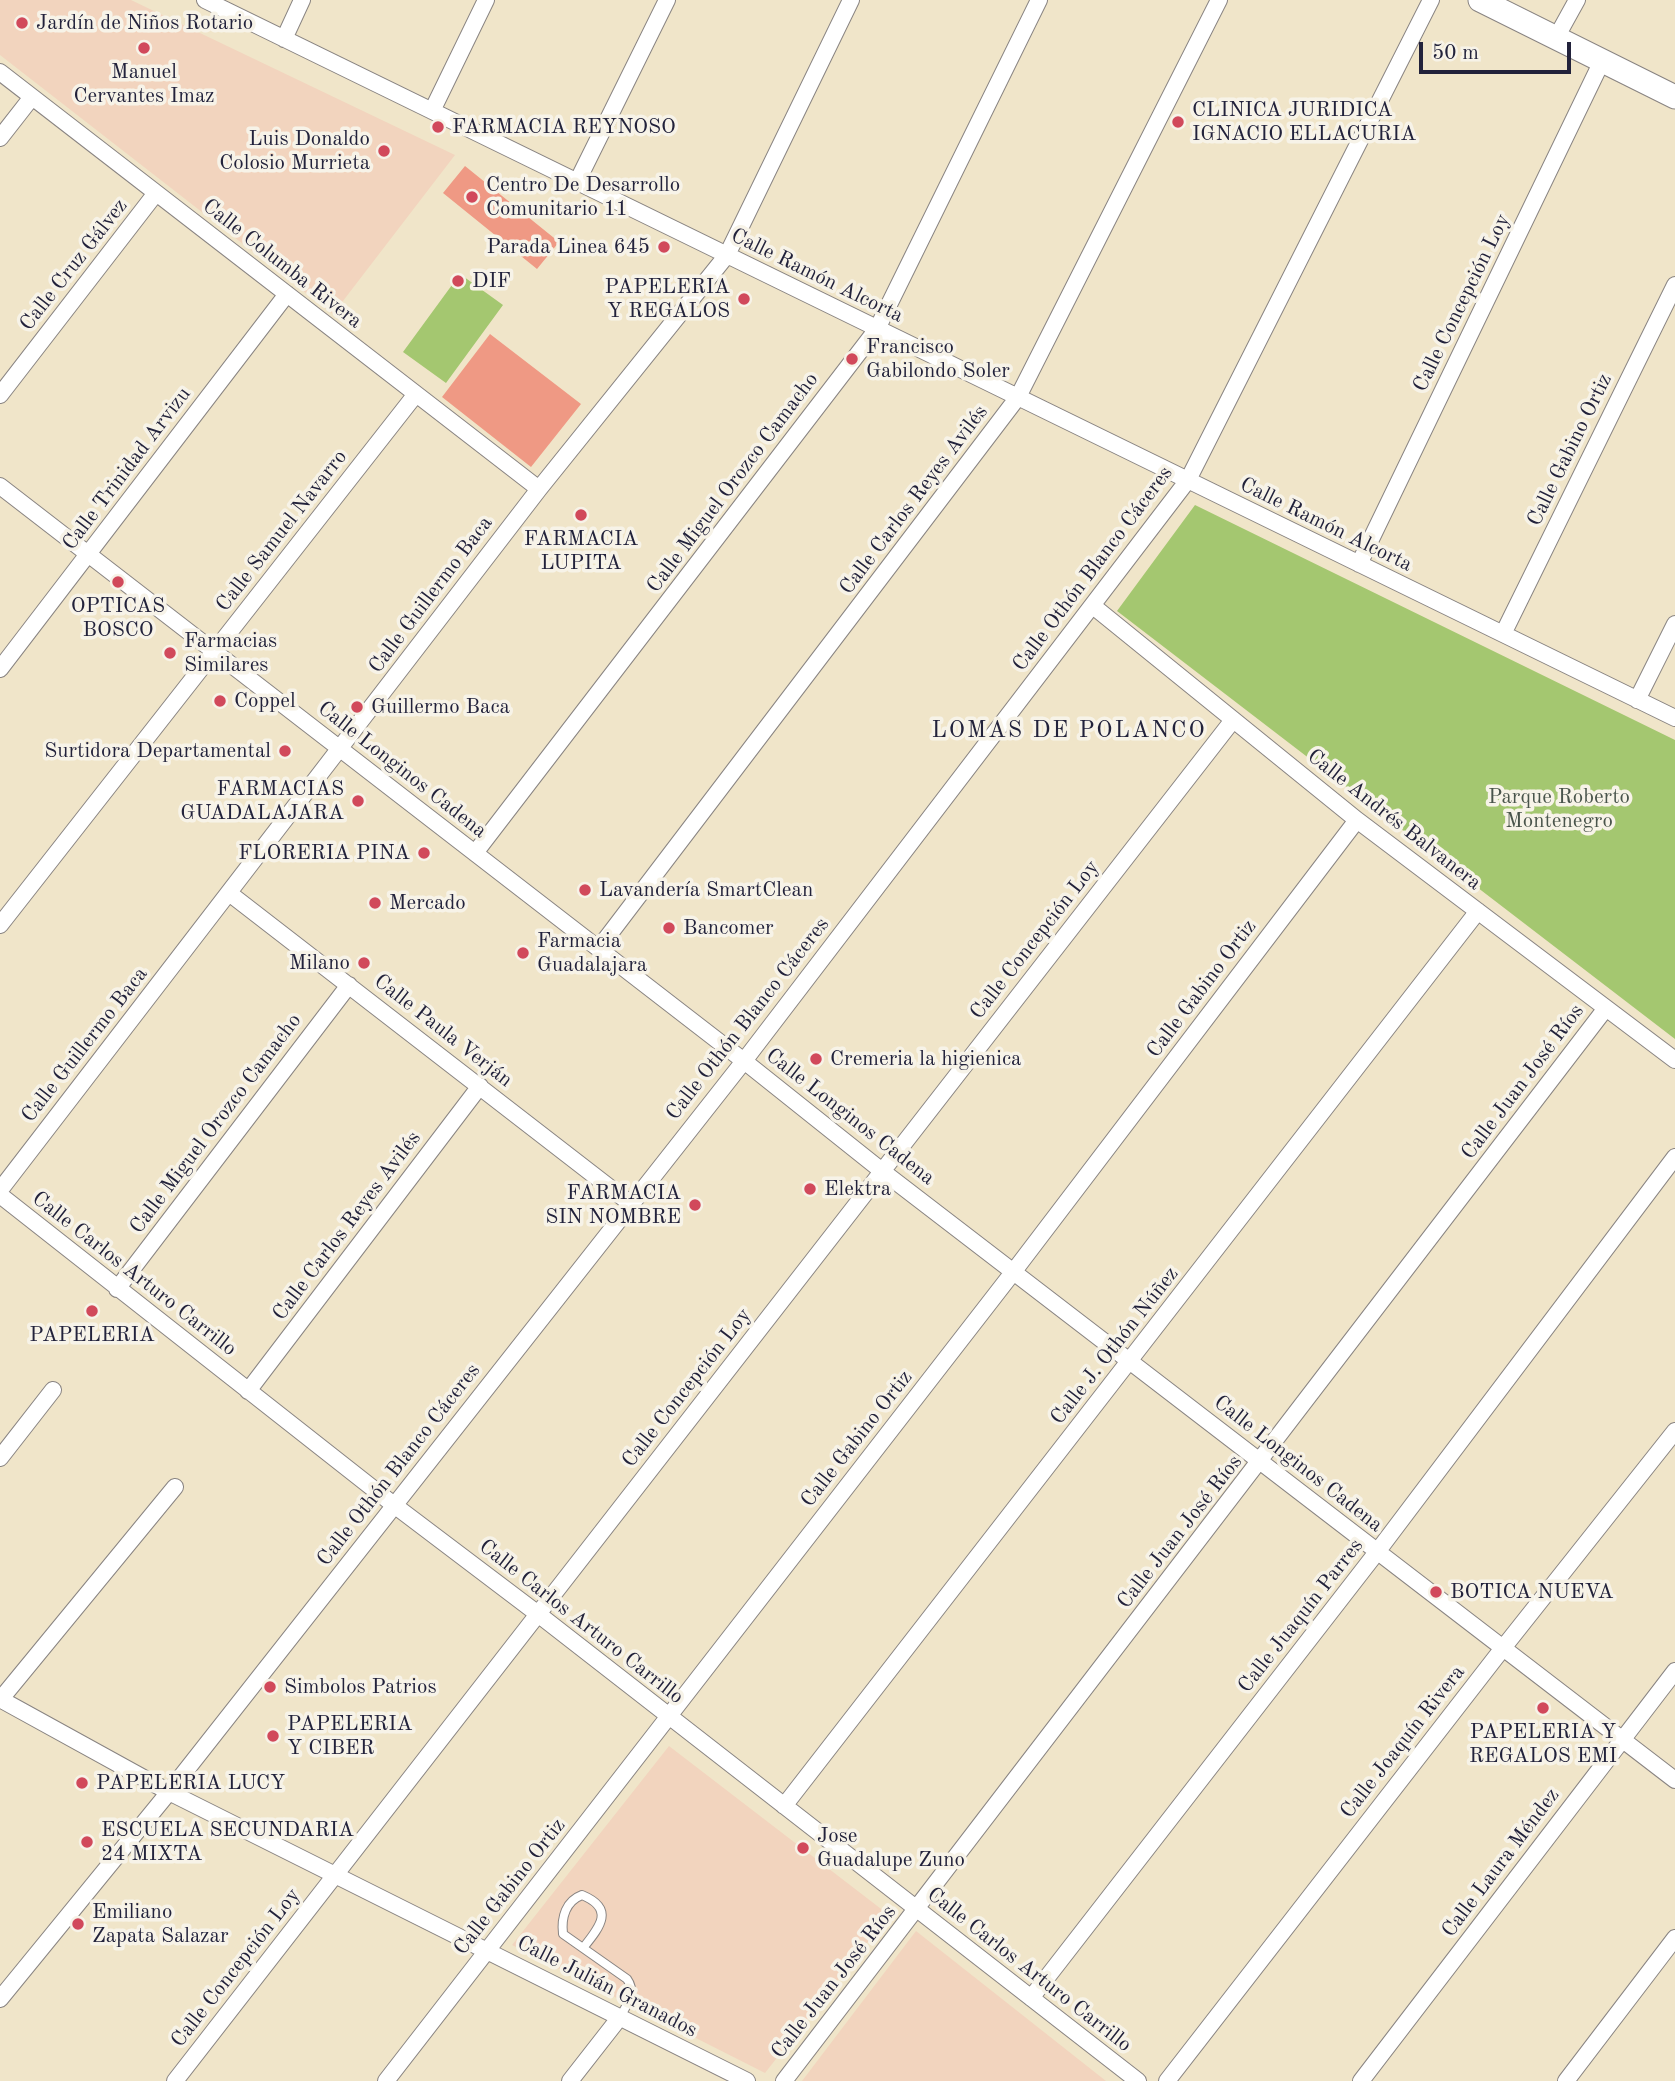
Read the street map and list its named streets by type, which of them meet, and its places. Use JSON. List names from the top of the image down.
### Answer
{
  "streets": {
    "street": [
      "Calle Columba Rivera",
      "Calle Cruz Gálvez",
      "Calle Ramón Alcorta",
      "Calle Concepción Loy",
      "Calle Gabino Ortiz",
      "Calle Trinidad Arvizu",
      "Calle Miguel Orozco Camacho",
      "Calle Carlos Reyes Avilés",
      "Calle Samuel Navarro",
      "Calle Othón Blanco Cáceres",
      "Calle Guillermo Baca",
      "Calle Longinos Cadena",
      "Calle Andrés Balvanera",
      "Calle Paula Verján",
      "Calle Juan José Ríos",
      "Calle Carlos Arturo Carrillo",
      "Calle J. Othón Núñez",
      "Calle Juaquín Parres",
      "Calle Joaquín Rivera",
      "Calle Laura Méndez",
      "Calle Julián Granados"
    ]
  },
  "crossings": [
    ["Calle Columba Rivera", "Calle Cruz Gálvez"],
    ["Calle Columba Rivera", "Calle Trinidad Arvizu"],
    ["Calle Columba Rivera", "Calle Samuel Navarro"],
    ["Calle Columba Rivera", "Calle Guillermo Baca"],
    ["Calle Ramón Alcorta", "Calle Concepción Loy"],
    ["Calle Ramón Alcorta", "Calle Gabino Ortiz"],
    ["Calle Ramón Alcorta", "Calle Miguel Orozco Camacho"],
    ["Calle Ramón Alcorta", "Calle Carlos Reyes Avilés"],
    ["Calle Ramón Alcorta", "Calle Othón Blanco Cáceres"],
    ["Calle Ramón Alcorta", "Calle Guillermo Baca"],
    ["Calle Concepción Loy", "Calle Longinos Cadena"],
    ["Calle Concepción Loy", "Calle Andrés Balvanera"],
    ["Calle Concepción Loy", "Calle Carlos Arturo Carrillo"],
    ["Calle Concepción Loy", "Calle Julián Granados"],
    ["Calle Gabino Ortiz", "Calle Longinos Cadena"],
    ["Calle Gabino Ortiz", "Calle Andrés Balvanera"],
    ["Calle Gabino Ortiz", "Calle Carlos Arturo Carrillo"],
    ["Calle Gabino Ortiz", "Calle Julián Granados"],
    ["Calle Trinidad Arvizu", "Calle Longinos Cadena"],
    ["Calle Miguel Orozco Camacho", "Calle Longinos Cadena"],
    ["Calle Miguel Orozco Camacho", "Calle Paula Verján"],
    ["Calle Miguel Orozco Camacho", "Calle Carlos Arturo Carrillo"],
    ["Calle Carlos Reyes Avilés", "Calle Longinos Cadena"],
    ["Calle Carlos Reyes Avilés", "Calle Paula Verján"],
    ["Calle Carlos Reyes Avilés", "Calle Carlos Arturo Carrillo"],
    ["Calle Samuel Navarro", "Calle Longinos Cadena"],
    ["Calle Othón Blanco Cáceres", "Calle Longinos Cadena"],
    ["Calle Othón Blanco Cáceres", "Calle Andrés Balvanera"],
    ["Calle Othón Blanco Cáceres", "Calle Paula Verján"],
    ["Calle Othón Blanco Cáceres", "Calle Carlos Arturo Carrillo"],
    ["Calle Othón Blanco Cáceres", "Calle Julián Granados"],
    ["Calle Guillermo Baca", "Calle Longinos Cadena"],
    ["Calle Guillermo Baca", "Calle Paula Verján"],
    ["Calle Longinos Cadena", "Calle Juan José Ríos"],
    ["Calle Longinos Cadena", "Calle J. Othón Núñez"],
    ["Calle Longinos Cadena", "Calle Juaquín Parres"],
    ["Calle Longinos Cadena", "Calle Joaquín Rivera"],
    ["Calle Longinos Cadena", "Calle Laura Méndez"],
    ["Calle Andrés Balvanera", "Calle Juan José Ríos"],
    ["Calle Andrés Balvanera", "Calle J. Othón Núñez"],
    ["Calle Juan José Ríos", "Calle Carlos Arturo Carrillo"],
    ["Calle Carlos Arturo Carrillo", "Calle J. Othón Núñez"],
    ["Calle Carlos Arturo Carrillo", "Calle Juaquín Parres"]
  ],
  "districts": ["LOMAS DE POLANCO"],
  "parks": ["Parque Roberto Montenegro"],
  "places": [
    "Jardín de Niños Rotario",
    "Manuel Cervantes Imaz",
    "CLINICA JURIDICA IGNACIO ELLACURIA",
    "FARMACIA REYNOSO",
    "Luis Donaldo Colosio Murrieta",
    "Centro De Desarrollo Comunitario 11",
    "Parada Linea 645",
    "DIF",
    "PAPELERIA Y REGALOS",
    "Francisco Gabilondo Soler",
    "FARMACIA LUPITA",
    "OPTICAS BOSCO",
    "Farmacias Similares",
    "Coppel",
    "Guillermo Baca",
    "Surtidora Departamental",
    "FARMACIAS GUADALAJARA",
    "FLORERIA PINA",
    "Lavandería SmartClean",
    "Mercado",
    "Bancomer",
    "Farmacia Guadalajara",
    "Milano",
    "Cremeria la higienica",
    "Elektra",
    "FARMACIA SIN NOMBRE",
    "PAPELERIA",
    "BOTICA NUEVA",
    "Simbolos Patrios",
    "PAPELERIA Y REGALOS EMI",
    "PAPELERIA Y CIBER",
    "PAPELERIA LUCY",
    "ESCUELA SECUNDARIA 24 MIXTA",
    "Jose Guadalupe Zuno",
    "Emiliano Zapata Salazar"
  ],
  "scale_bar": "50 m"
}
